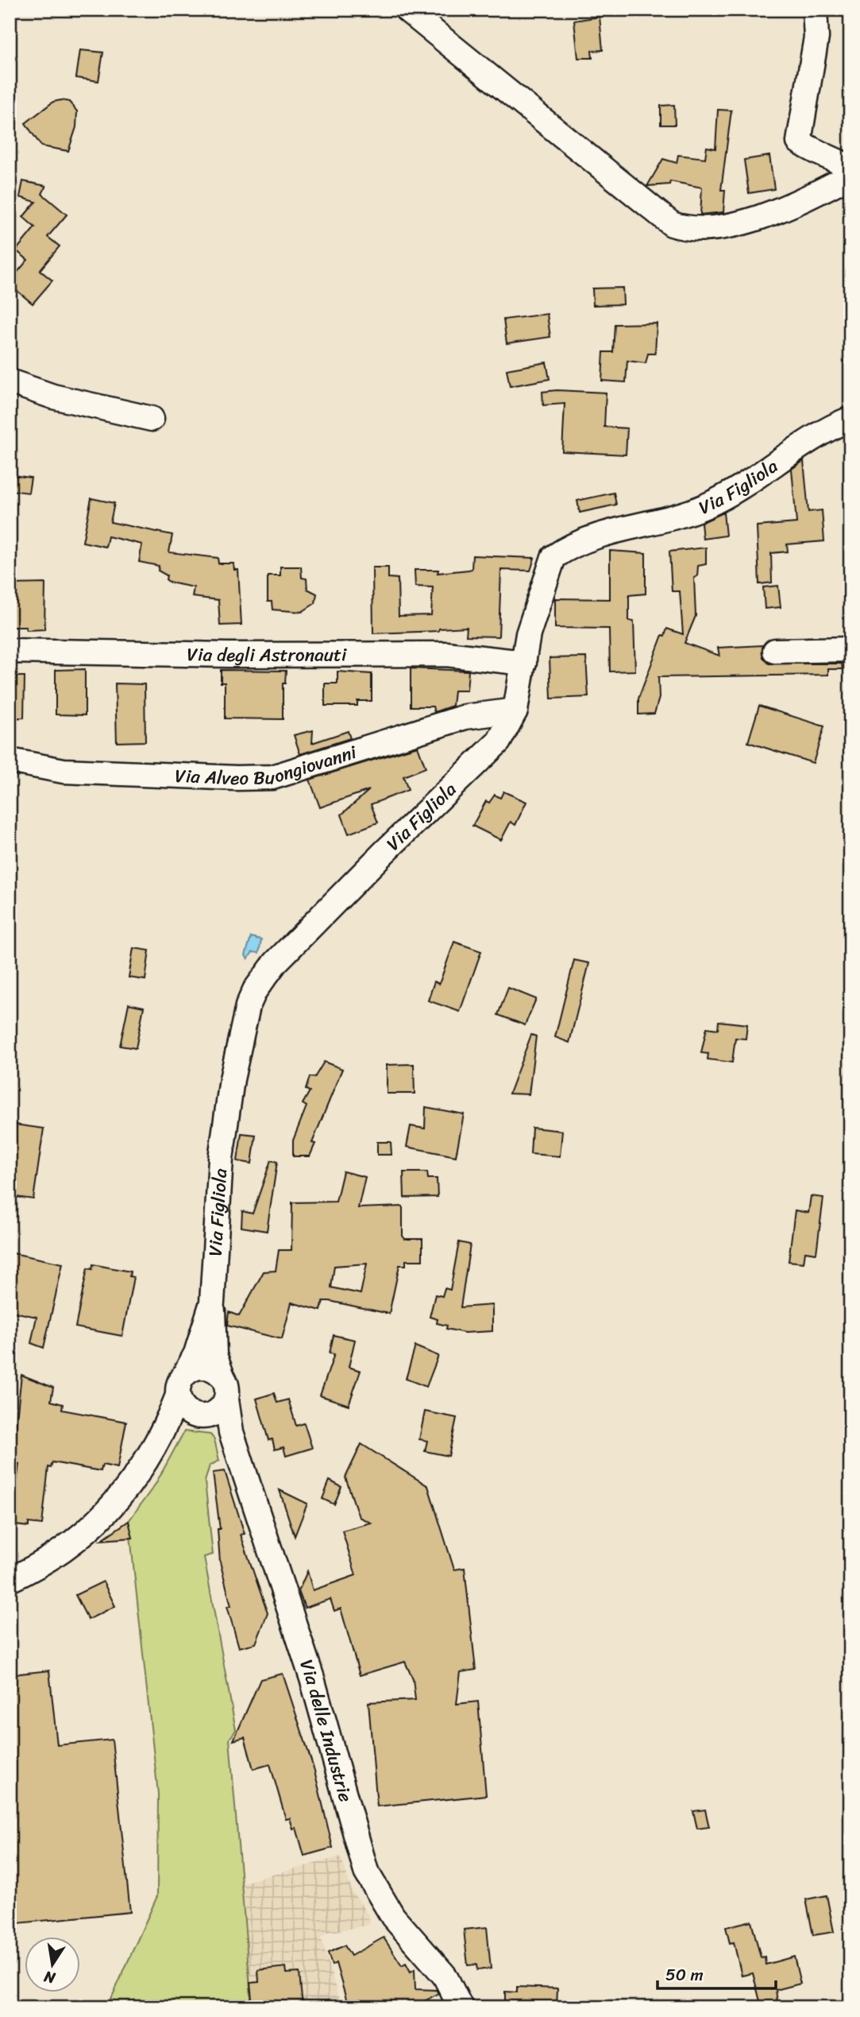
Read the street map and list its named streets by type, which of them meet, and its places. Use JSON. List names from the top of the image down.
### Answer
{
  "streets": {
    "street": [
      "Via Figliola",
      "Via degli Astronauti",
      "Via Alveo Buongiovanni",
      "Via delle Industrie"
    ]
  },
  "crossings": [
    ["Via Figliola", "Via degli Astronauti"],
    ["Via Figliola", "Via Alveo Buongiovanni"],
    ["Via Figliola", "Via delle Industrie"]
  ],
  "scale_bar": "50 m",
  "north": "bottom"
}
